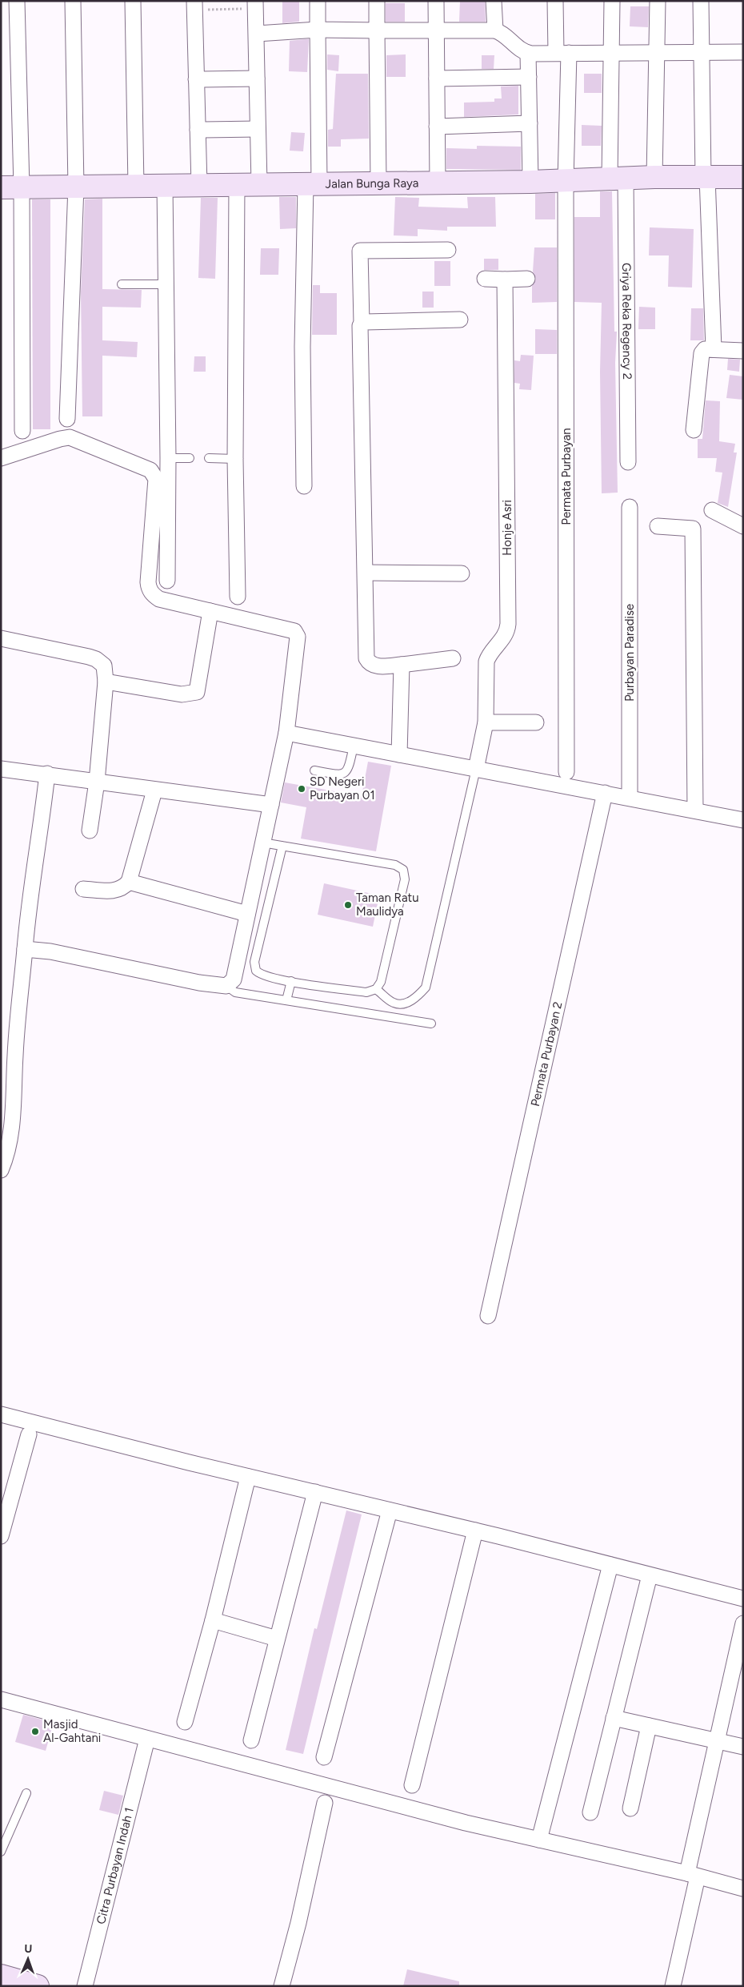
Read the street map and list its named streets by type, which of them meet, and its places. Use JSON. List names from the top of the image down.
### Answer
{
  "streets": {
    "main road": ["Jalan Bunga Raya"],
    "street": [
      "Griya Reka Regency 2",
      "Permata Purbayan",
      "Honje Asri",
      "Purbayan Paradise",
      "Permata Purbayan 2",
      "Citra Purbayan Indah 1"
    ]
  },
  "crossings": [
    ["Jalan Bunga Raya", "Griya Reka Regency 2"],
    ["Jalan Bunga Raya", "Permata Purbayan"]
  ],
  "places": ["SD Negeri Purbayan 01", "Taman Ratu Maulidya", "Masjid Al-Gahtani"],
  "north": "top"
}
